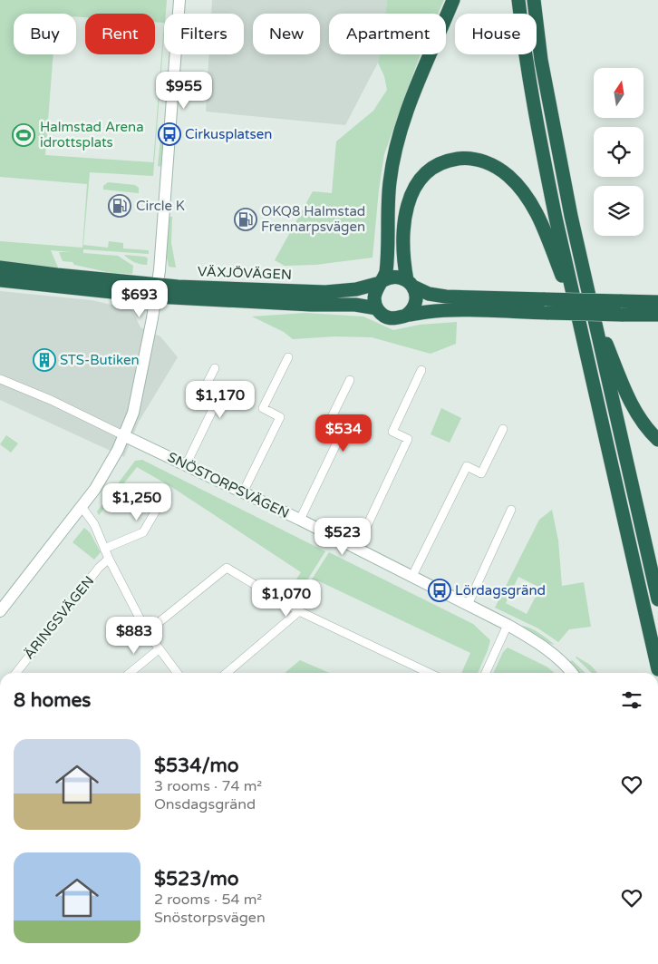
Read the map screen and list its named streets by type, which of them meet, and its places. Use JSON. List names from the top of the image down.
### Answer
{
  "streets": {
    "highway": ["VÄXJÖVÄGEN"],
    "street": ["SNÖSTORPSVÄGEN", "ÄRINGSVÄGEN"]
  },
  "places": {
    "bus stop": ["Cirkusplatsen", "Lördagsgränd"],
    "sports": ["Halmstad Arena idrottsplats"],
    "fuel station": ["Circle K", "OKQ8 Halmstad Frennarpsvägen"],
    "building": ["STS-Butiken"]
  },
  "north": "top",
  "page": {
    "chip": [
      "Buy",
      "Rent",
      "Filters",
      "New",
      "Apartment",
      "House"
    ],
    "price": [
      "$955",
      "$693",
      "$1,170",
      "$534",
      "$1,250",
      "$523",
      "$1,070",
      "$883"
    ],
    "heading": "8 homes",
    "list": [
      {
        "name": "$534/mo",
        "note": "3 rooms · 74 m² · Onsdagsgränd"
      },
      {
        "name": "$523/mo",
        "note": "2 rooms · 54 m² · Snöstorpsvägen"
      }
    ]
  }
}
